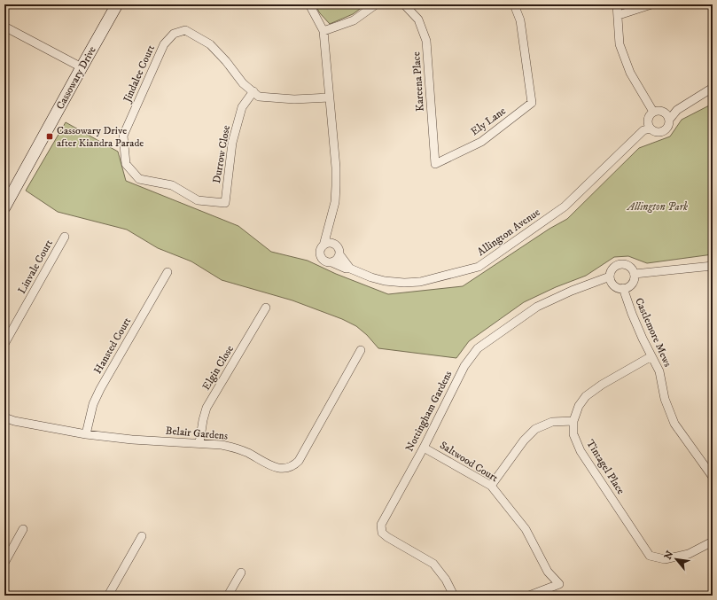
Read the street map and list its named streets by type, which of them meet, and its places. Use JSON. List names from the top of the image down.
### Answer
{
  "streets": {
    "street": [
      "Jindalee Court",
      "Cassowary Drive",
      "Kareena Place",
      "Ely Lane",
      "Durrow Close",
      "Allington Avenue",
      "Linvale Court",
      "Castlemore Mews",
      "Hansted Court",
      "Elgin Close",
      "Nottingham Gardens",
      "Belair Gardens",
      "Saltwood Court",
      "Tintagel Place"
    ]
  },
  "crossings": [
    ["Jindalee Court", "Durrow Close"],
    ["Kareena Place", "Ely Lane"],
    ["Castlemore Mews", "Nottingham Gardens"],
    ["Castlemore Mews", "Tintagel Place"],
    ["Hansted Court", "Belair Gardens"],
    ["Elgin Close", "Belair Gardens"],
    ["Nottingham Gardens", "Saltwood Court"]
  ],
  "parks": ["Allington Park"],
  "places": {
    "transit": ["Cassowary Drive after Kiandra Parade"]
  },
  "north": "top left"
}
